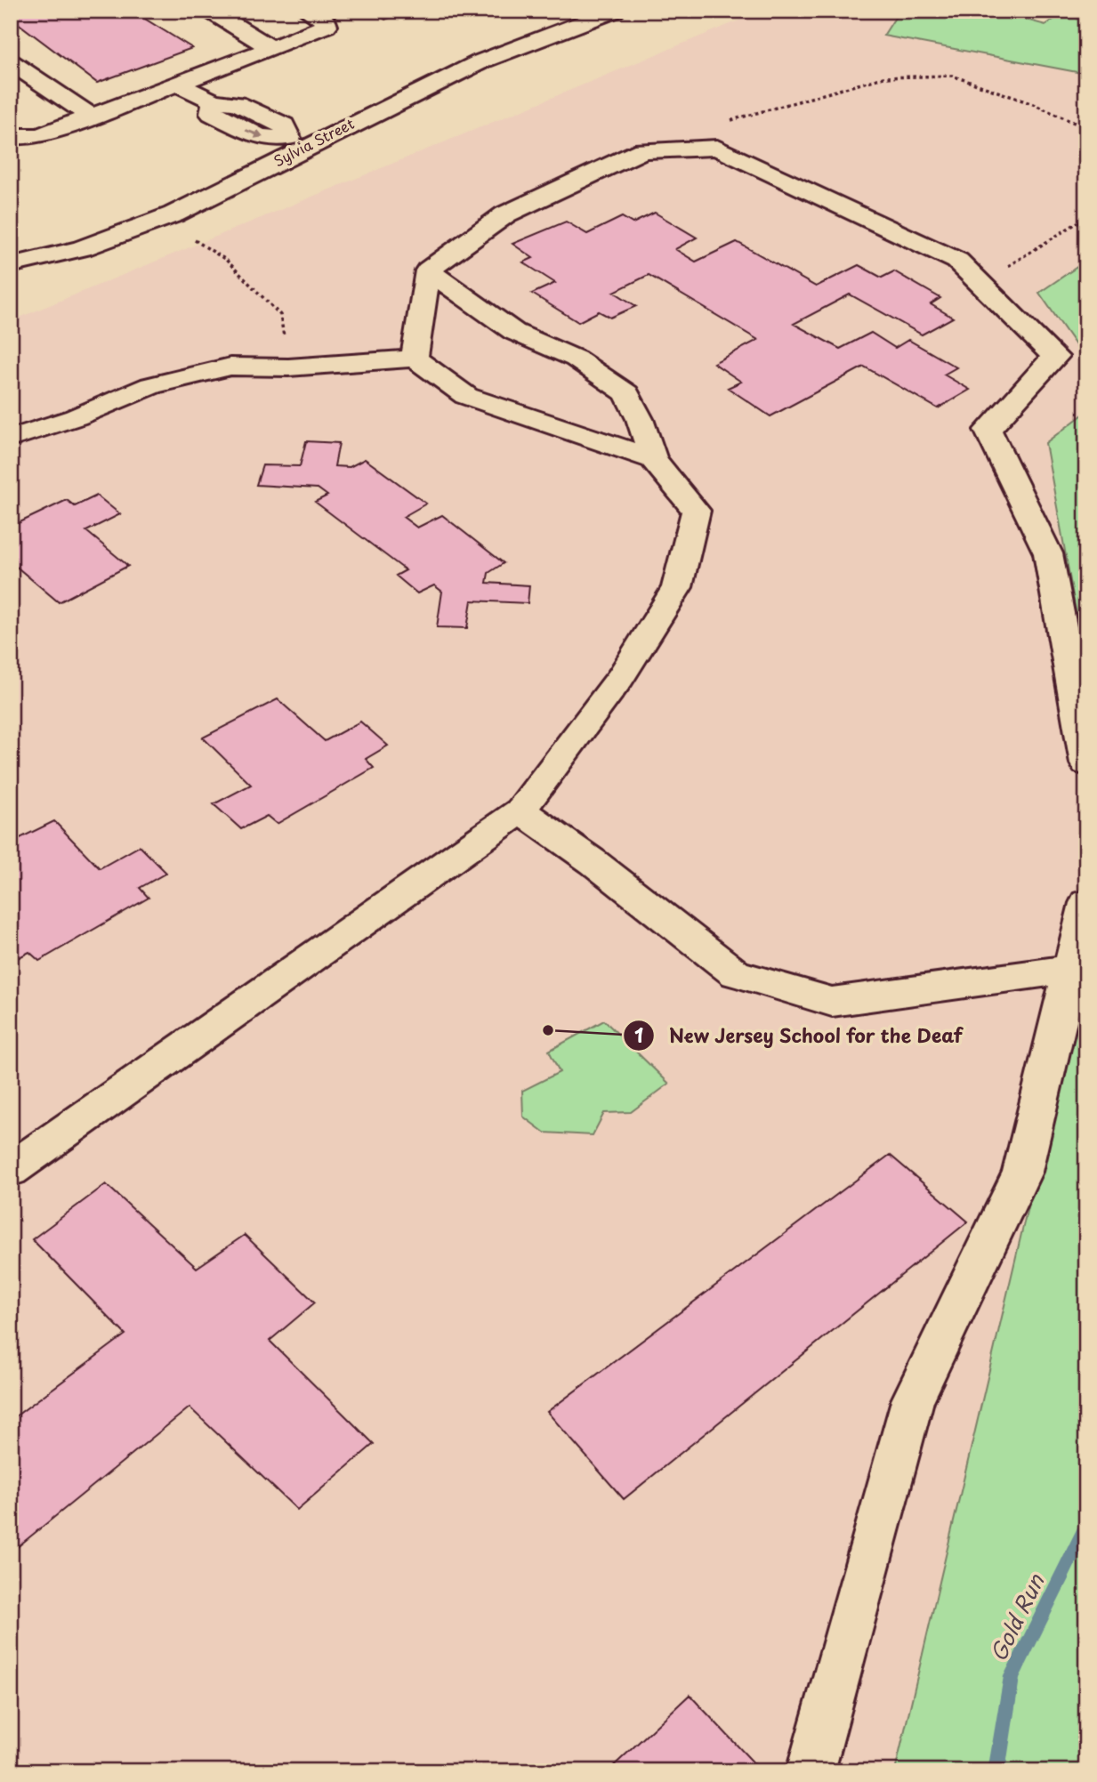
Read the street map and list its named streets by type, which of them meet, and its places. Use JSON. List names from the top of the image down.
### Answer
{
  "streets": {
    "street": ["Sylvia Street"]
  },
  "water": ["Gold Run"],
  "places": ["New Jersey School for the Deaf"]
}
